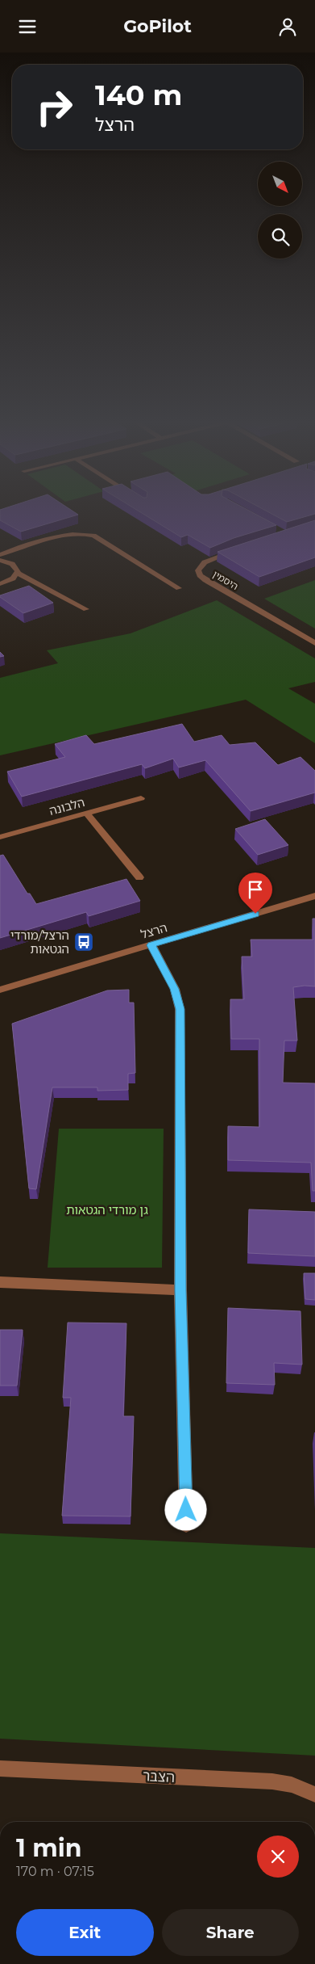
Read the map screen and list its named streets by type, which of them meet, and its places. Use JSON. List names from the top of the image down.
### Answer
{
  "streets": {
    "street": [
      "היסמין",
      "הלבונה",
      "הרצל",
      "הצבר"
    ]
  },
  "parks": ["גן מורדי הגטאות"],
  "places": {
    "bus stop": ["הרצל/מורדי הגטאות"]
  },
  "north": "bottom right",
  "page": {
    "header": "GoPilot",
    "turn": ["140 m", "הרצל"],
    "heading": ["1 min", "170 m · 07:15"],
    "buttons": ["Exit", "Share"]
  }
}
